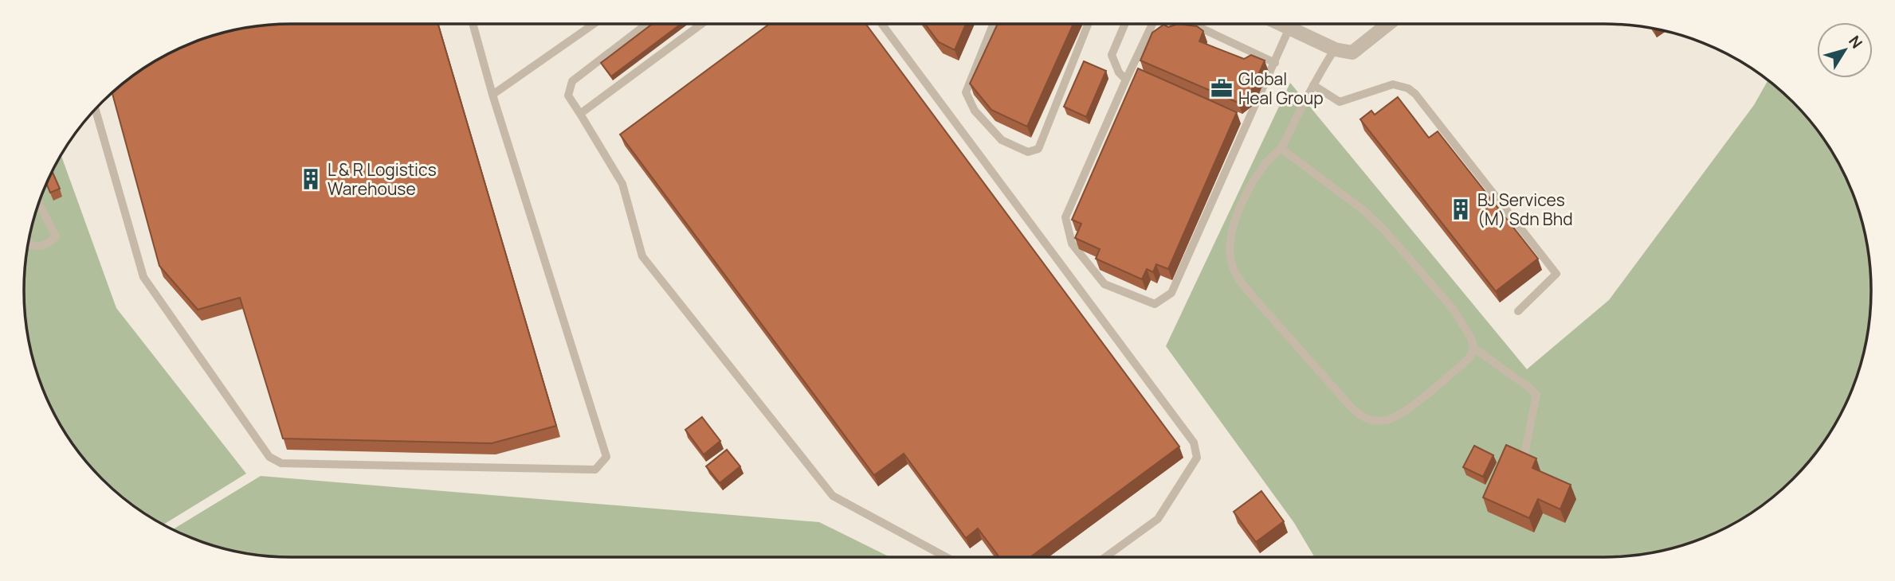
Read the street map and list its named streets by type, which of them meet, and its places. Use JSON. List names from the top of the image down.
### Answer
{
  "places": {
    "office": ["Global Heal Group"],
    "building": ["L & R Logistics Warehouse", "BJ Services (M) Sdn Bhd"]
  },
  "north": "top right"
}
